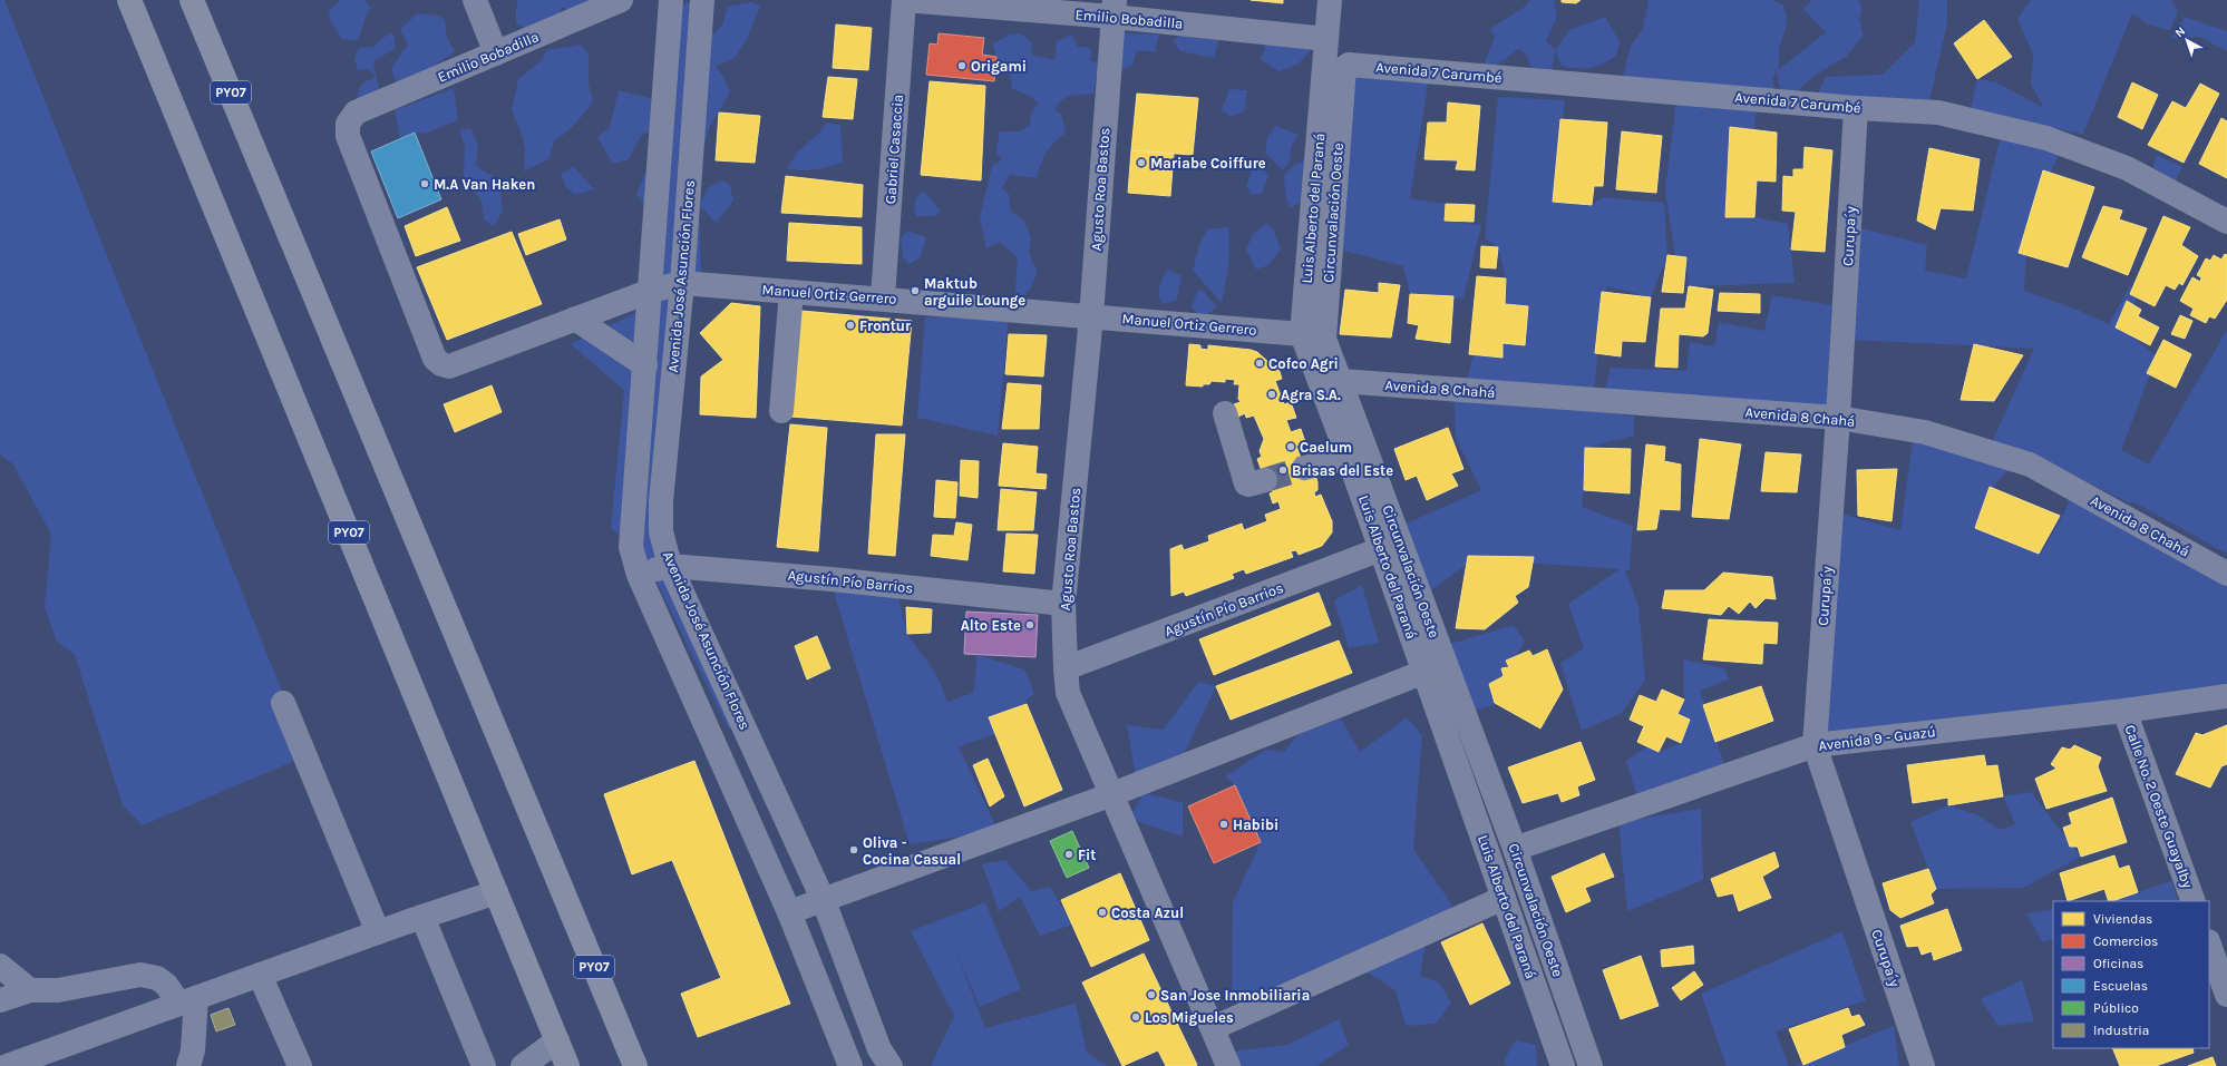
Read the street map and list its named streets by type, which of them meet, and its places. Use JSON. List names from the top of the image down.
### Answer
{
  "streets": {
    "highway": ["PY07"],
    "street": [
      "Emilio Bobadilla",
      "Avenida 7 Carumbé",
      "Gabriel Casaccia",
      "Agusto Roa Bastos",
      "Luis Alberto del Paraná",
      "Circunvalación Oeste",
      "Curupa´y",
      "Avenida José Asunción Flores",
      "Manuel Ortiz Gerrero",
      "Avenida 8 Chahá",
      "Agustín Pío Barrios",
      "Avenida 9 - Guazú",
      "Calle No. 2 Oeste Guayalby"
    ]
  },
  "crossings": [
    ["Emilio Bobadilla", "Gabriel Casaccia"],
    ["Emilio Bobadilla", "Agusto Roa Bastos"],
    ["Emilio Bobadilla", "Luis Alberto del Paraná"],
    ["Emilio Bobadilla", "Manuel Ortiz Gerrero"],
    ["Avenida 7 Carumbé", "Circunvalación Oeste"],
    ["Avenida 7 Carumbé", "Curupa´y"],
    ["Gabriel Casaccia", "Manuel Ortiz Gerrero"],
    ["Agusto Roa Bastos", "Manuel Ortiz Gerrero"],
    ["Agusto Roa Bastos", "Agustín Pío Barrios"],
    ["Luis Alberto del Paraná", "Manuel Ortiz Gerrero"],
    ["Luis Alberto del Paraná", "Agustín Pío Barrios"],
    ["Circunvalación Oeste", "Avenida 8 Chahá"],
    ["Circunvalación Oeste", "Avenida 9 - Guazú"],
    ["Curupa´y", "Avenida 8 Chahá"],
    ["Curupa´y", "Avenida 9 - Guazú"],
    ["Avenida José Asunción Flores", "Manuel Ortiz Gerrero"],
    ["Avenida José Asunción Flores", "Agustín Pío Barrios"],
    ["Avenida 9 - Guazú", "Calle No. 2 Oeste Guayalby"]
  ],
  "places": [
    "Origami",
    "Mariabe Coiffure",
    "M.A Van Haken",
    "Maktub arguile Lounge",
    "Frontur",
    "Cofco Agri",
    "Agra S.A.",
    "Caelum",
    "Brisas del Este",
    "Alto Este",
    "Habibi",
    "Oliva - Cocina Casual",
    "Fit",
    "Costa Azul",
    "San Jose Inmobiliaria",
    "Los Migueles"
  ],
  "legend": [
    "Viviendas",
    "Comercios",
    "Oficinas",
    "Escuelas",
    "Público",
    "Industria"
  ],
  "north": "top left"
}
